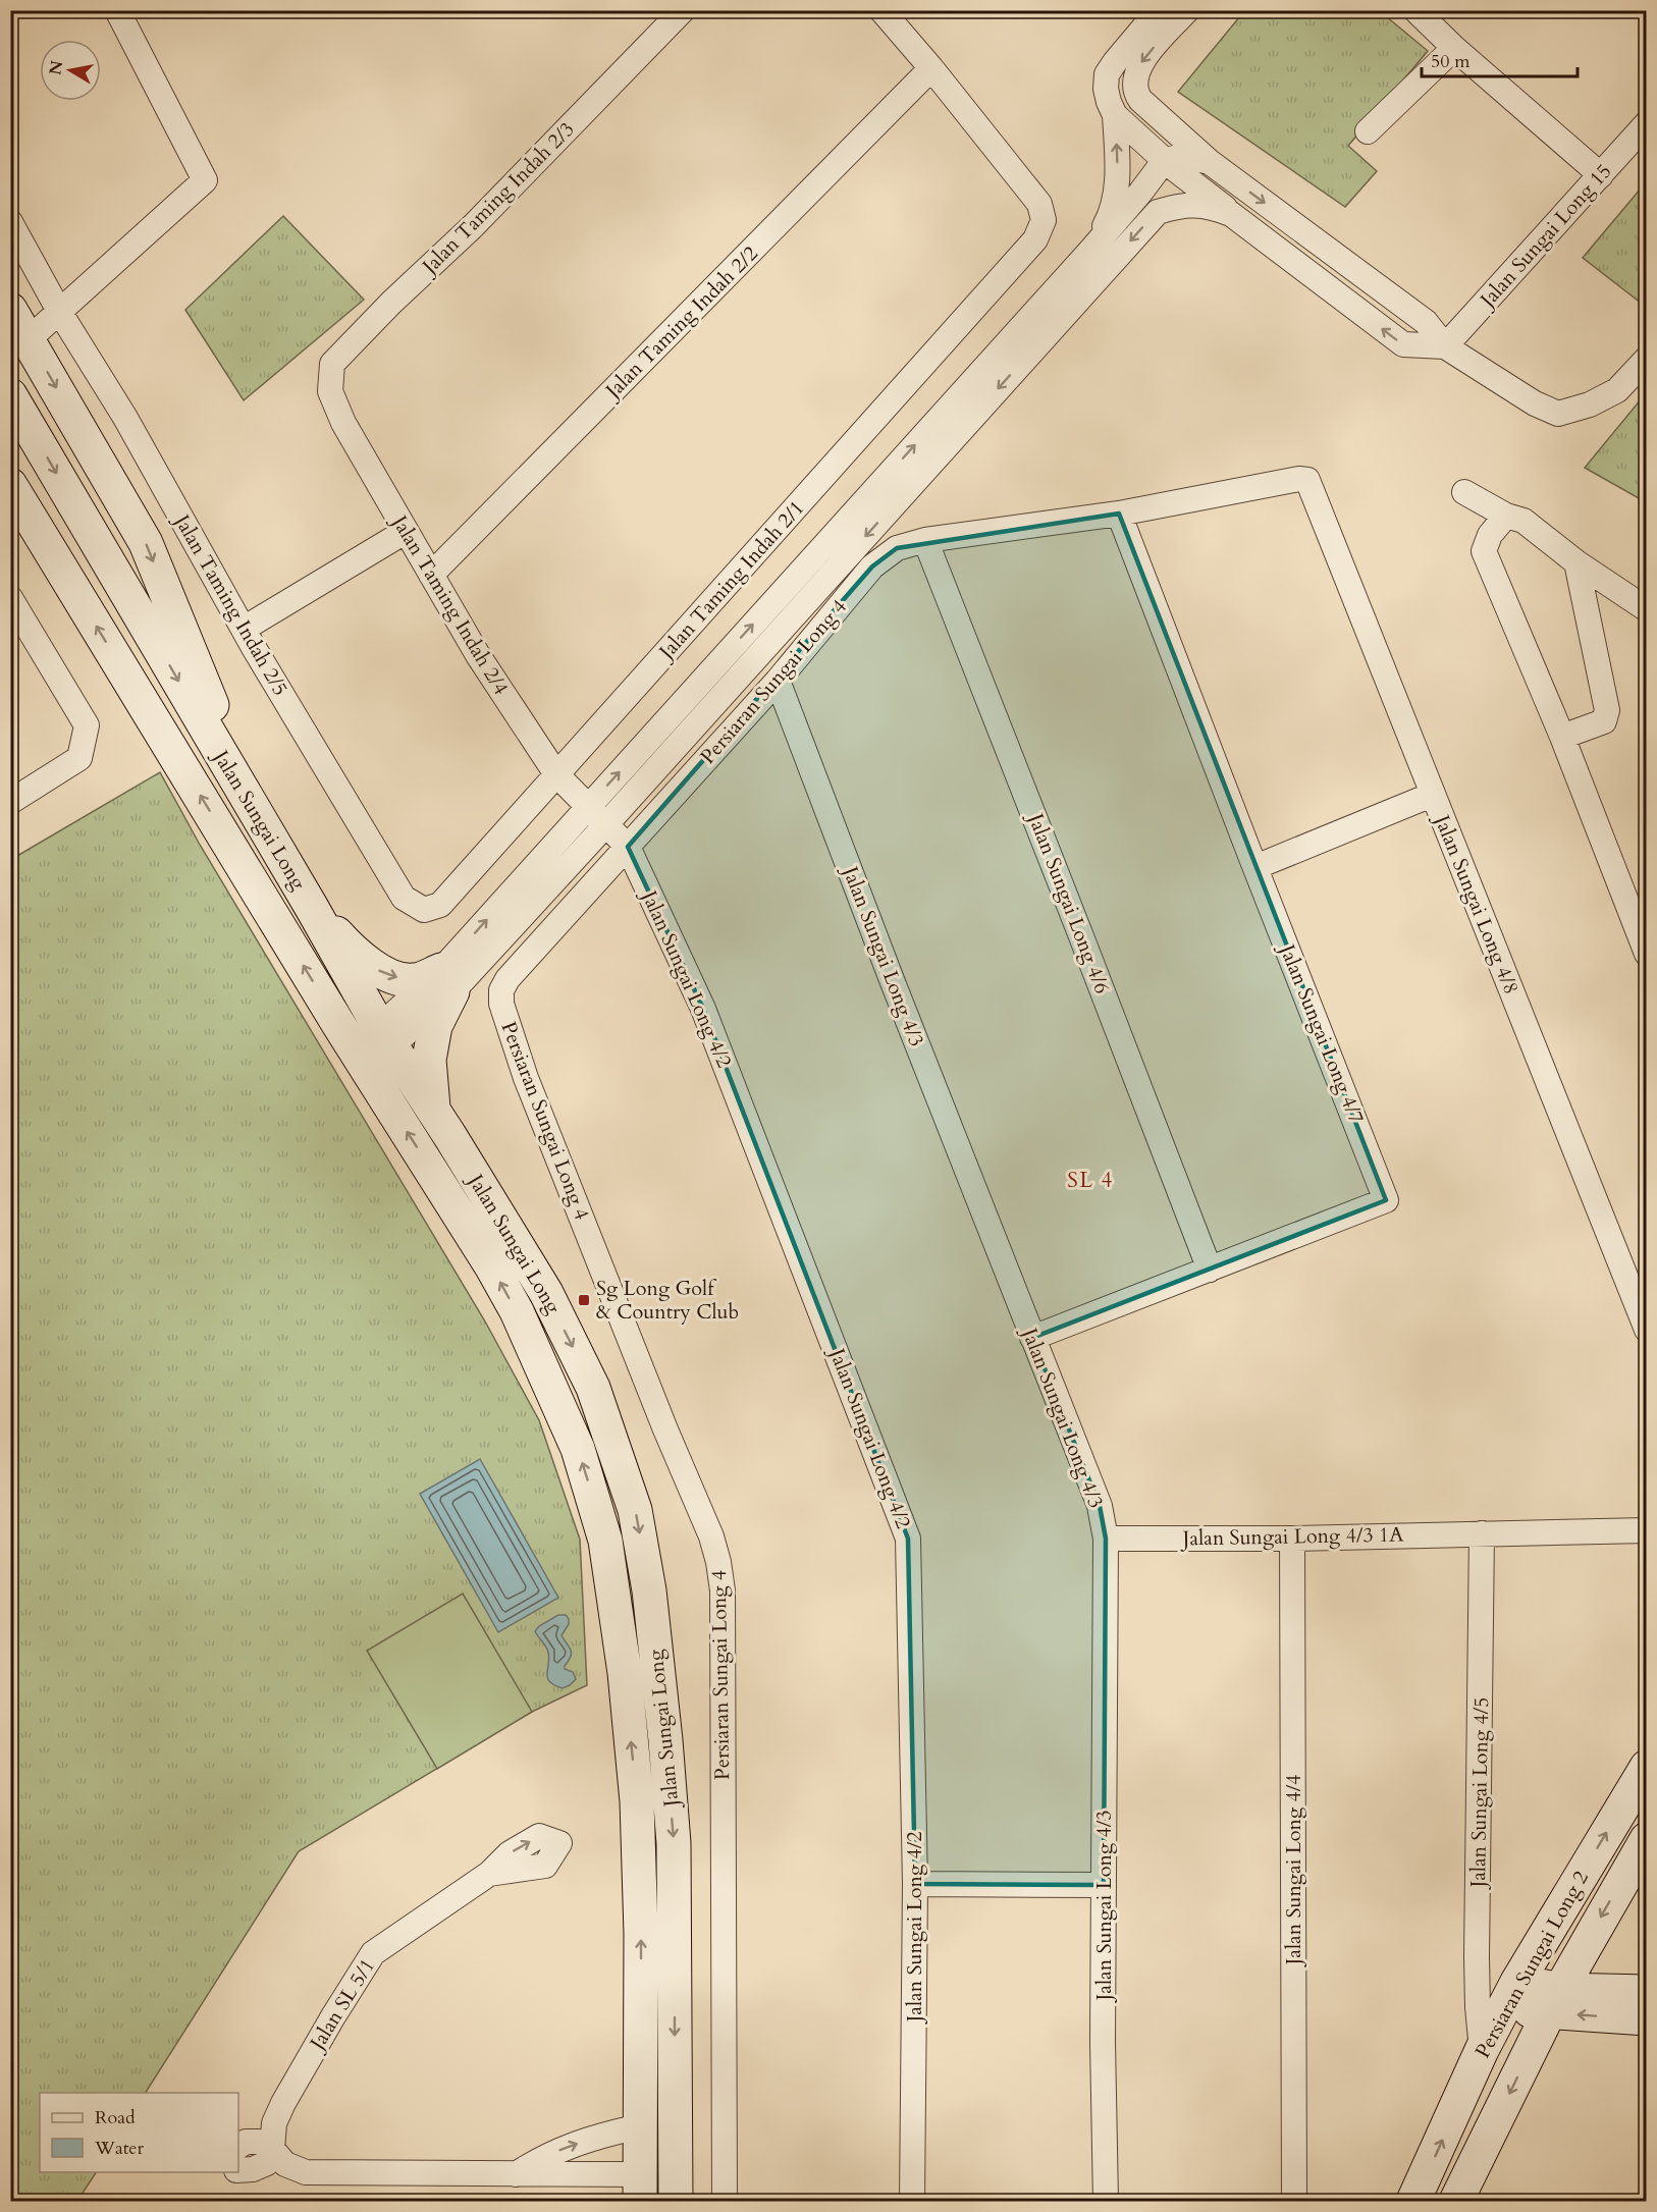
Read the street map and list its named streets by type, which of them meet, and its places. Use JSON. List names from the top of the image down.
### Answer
{
  "streets": {
    "street": [
      "Jalan Taming Indah 2/3",
      "Jalan Sungai Long 15",
      "Jalan Taming Indah 2/2",
      "Jalan Taming Indah 2/1",
      "Jalan Taming Indah 2/5",
      "Jalan Taming Indah 2/4",
      "Persiaran Sungai Long 4",
      "Jalan Sungai Long",
      "Jalan Sungai Long 4/6",
      "Jalan Sungai Long 4/8",
      "Jalan Sungai Long 4/3",
      "Jalan Sungai Long 4/2",
      "Jalan Sungai Long 4/7",
      "Jalan Sungai Long 4/3 1A",
      "Jalan Sungai Long 4/5",
      "Jalan Sungai Long 4/4",
      "Persiaran Sungai Long 2",
      "Jalan SL 5/1"
    ]
  },
  "crossings": [
    ["Jalan Taming Indah 2/3", "Jalan Taming Indah 2/4"],
    ["Jalan Taming Indah 2/2", "Jalan Taming Indah 2/1"],
    ["Jalan Taming Indah 2/2", "Jalan Taming Indah 2/4"],
    ["Jalan Taming Indah 2/1", "Jalan Taming Indah 2/5"],
    ["Jalan Taming Indah 2/1", "Jalan Taming Indah 2/4"],
    ["Jalan Taming Indah 2/4", "Jalan Sungai Long 4/2"],
    ["Persiaran Sungai Long 4", "Jalan Sungai Long 4/6"],
    ["Persiaran Sungai Long 4", "Jalan Sungai Long 4/8"],
    ["Persiaran Sungai Long 4", "Jalan Sungai Long 4/3"],
    ["Persiaran Sungai Long 4", "Jalan Sungai Long 4/2"],
    ["Persiaran Sungai Long 4", "Jalan Sungai Long 4/7"],
    ["Jalan Sungai Long 4/6", "Jalan Sungai Long 4/7"],
    ["Jalan Sungai Long 4/3", "Jalan Sungai Long 4/7"],
    ["Jalan Sungai Long 4/3", "Jalan Sungai Long 4/3 1A"],
    ["Jalan Sungai Long 4/3 1A", "Jalan Sungai Long 4/5"],
    ["Jalan Sungai Long 4/3 1A", "Jalan Sungai Long 4/4"],
    ["Jalan Sungai Long 4/5", "Persiaran Sungai Long 2"]
  ],
  "districts": ["SL 4"],
  "places": {
    "transit": ["Sg Long Golf & Country Club"]
  },
  "legend": ["Road", "Water"],
  "scale_bar": "50 m",
  "north": "left"
}
